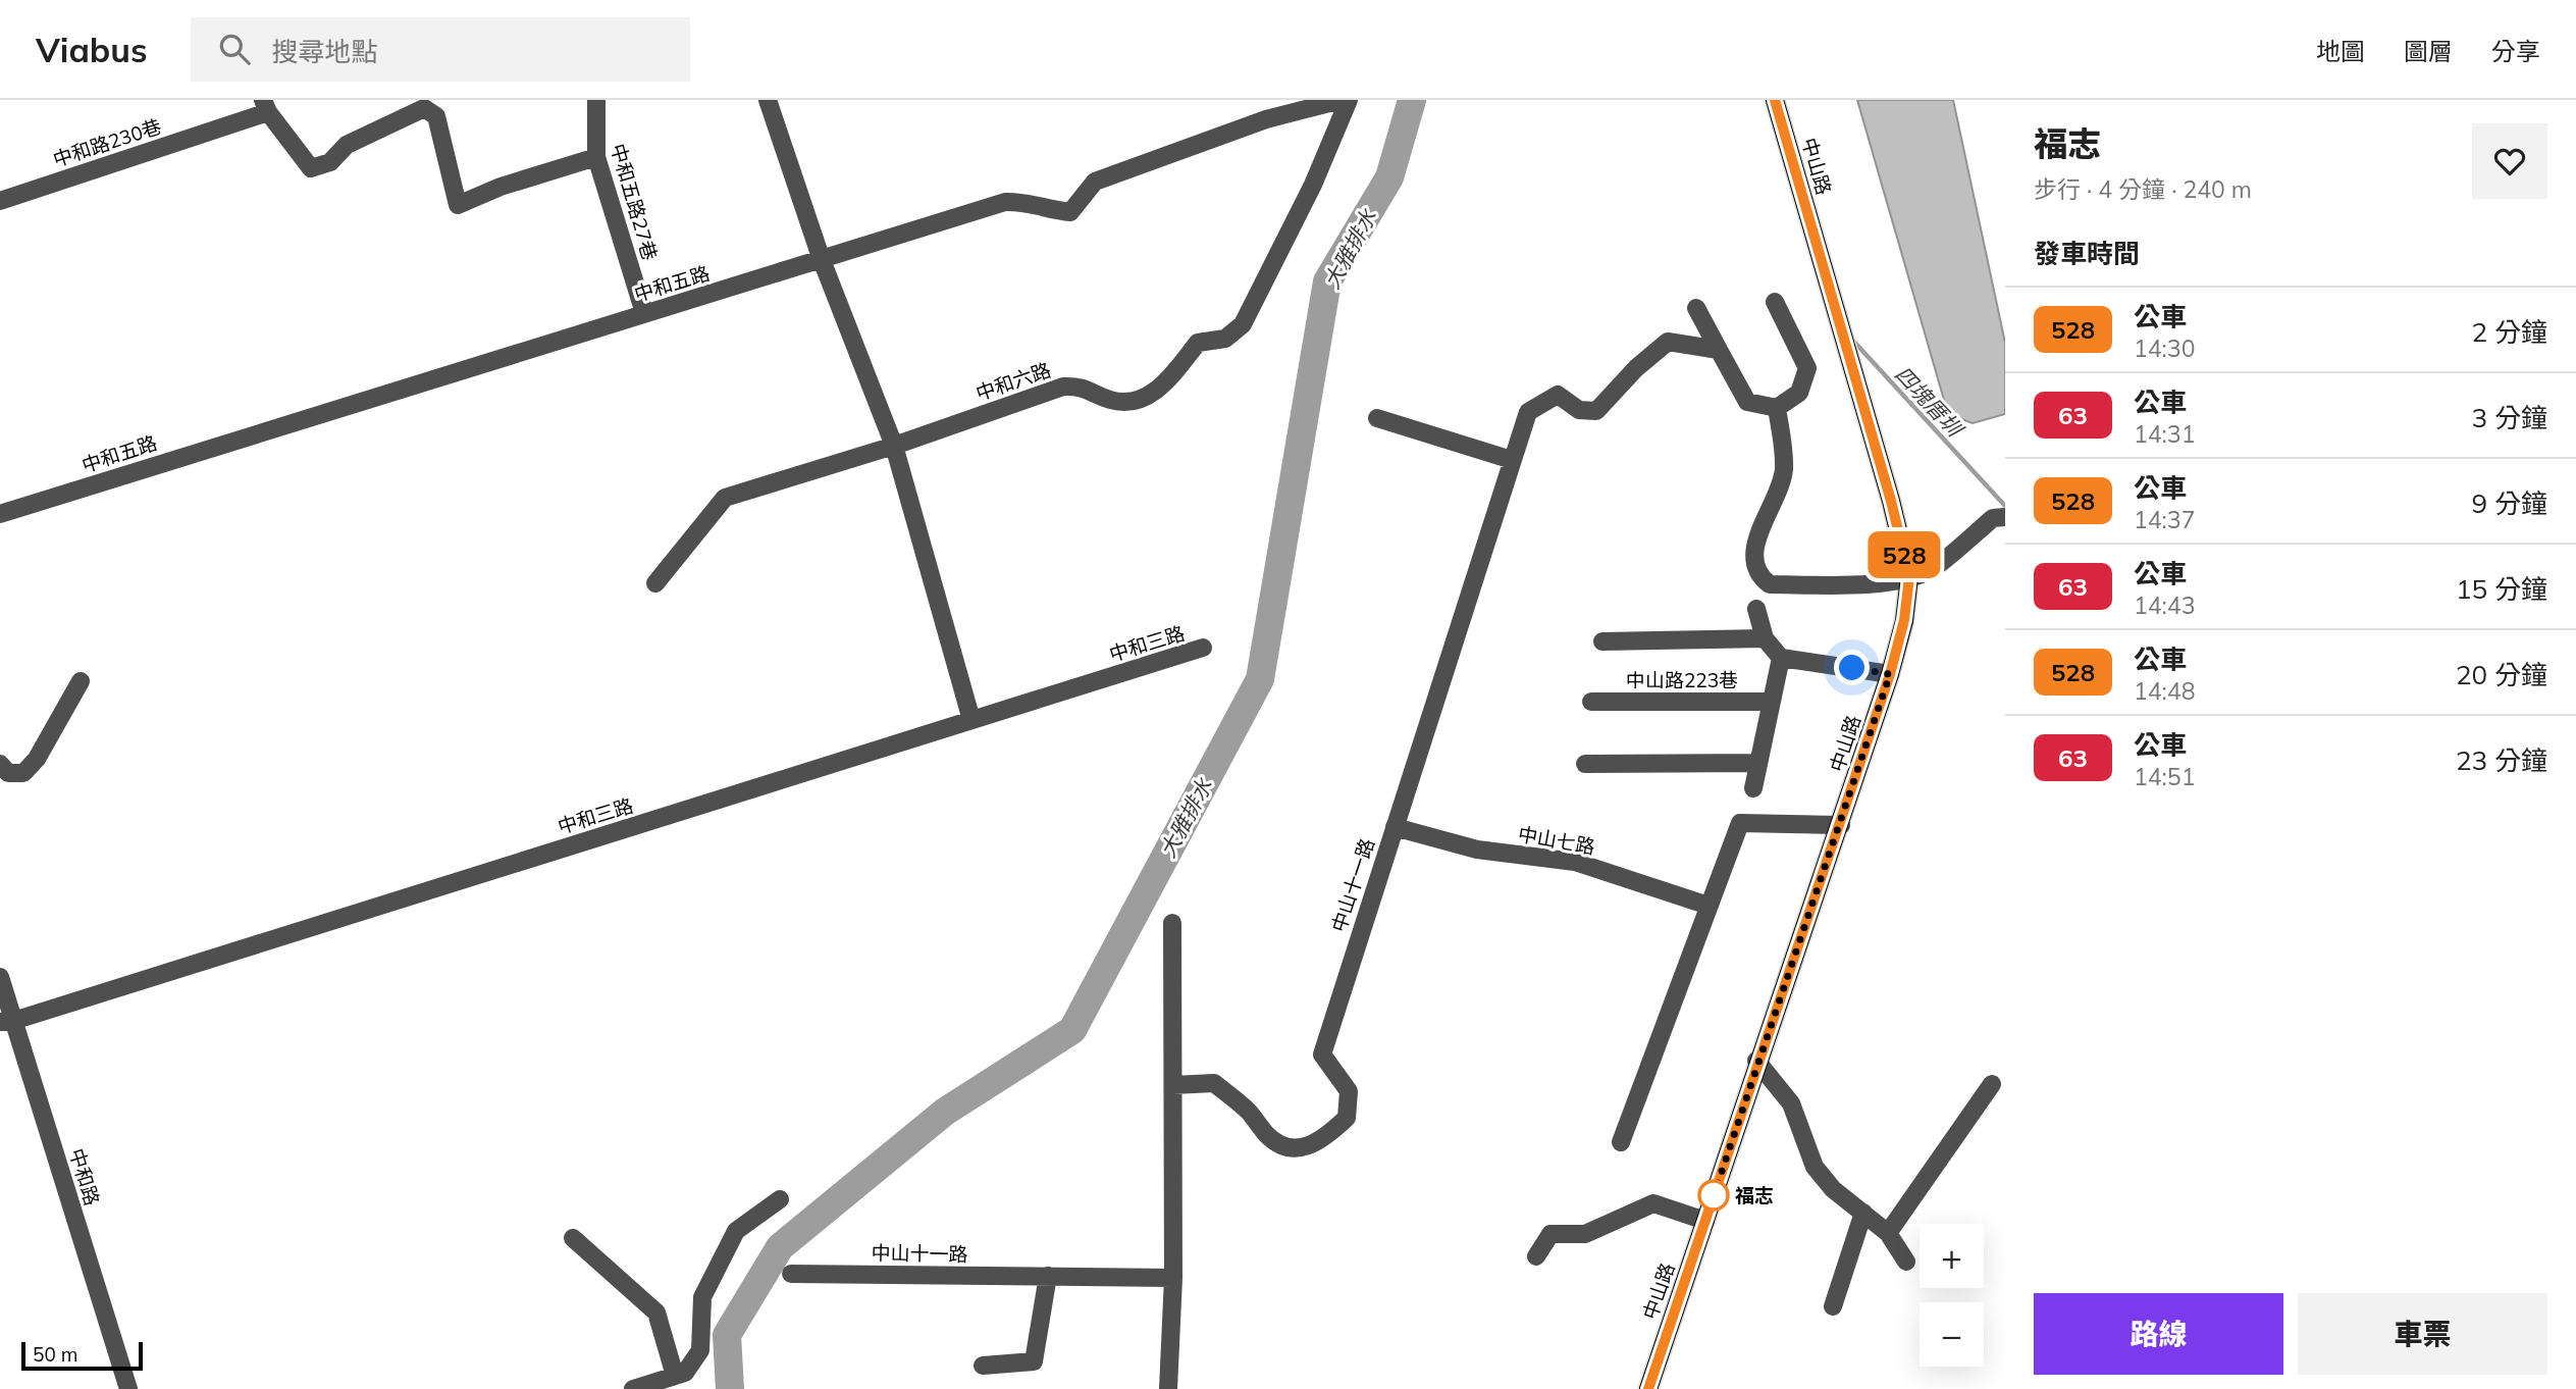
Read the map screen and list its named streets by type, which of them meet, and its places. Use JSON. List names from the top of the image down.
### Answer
{
  "streets": {
    "main road": ["中山路"],
    "street": [
      "中和路230巷",
      "中和五路27巷",
      "中和五路",
      "中和六路",
      "中和三路",
      "中山路223巷",
      "中山七路",
      "中山十一路",
      "中和路"
    ]
  },
  "crossings": [
    ["中和五路27巷", "中和五路"],
    ["中和三路", "中和路"],
    ["中山七路", "中山十一路"]
  ],
  "water": ["大雅排水", "四塊厝圳"],
  "places": ["福志"],
  "lines": ["bus line 528"],
  "scale_bar": "50 m",
  "page": {
    "header": "Viabus",
    "search": "搜尋地點",
    "nav": ["地圖", "圖層", "分享"],
    "on_map": "528",
    "heading": [
      ["福志", "步行 · 4 分鐘 · 240 m"],
      "發車時間"
    ],
    "list": [
      {
        "mark": "528",
        "name": "公車",
        "note": "14:30",
        "value": "2 分鐘"
      },
      {
        "mark": "63",
        "name": "公車",
        "note": "14:31",
        "value": "3 分鐘"
      },
      {
        "mark": "528",
        "name": "公車",
        "note": "14:37",
        "value": "9 分鐘"
      },
      {
        "mark": "63",
        "name": "公車",
        "note": "14:43",
        "value": "15 分鐘"
      },
      {
        "mark": "528",
        "name": "公車",
        "note": "14:48",
        "value": "20 分鐘"
      },
      {
        "mark": "63",
        "name": "公車",
        "note": "14:51",
        "value": "23 分鐘"
      }
    ],
    "map_buttons": ["+", "−"],
    "buttons": ["路線", "車票"],
    "scale": "50 m"
  }
}
